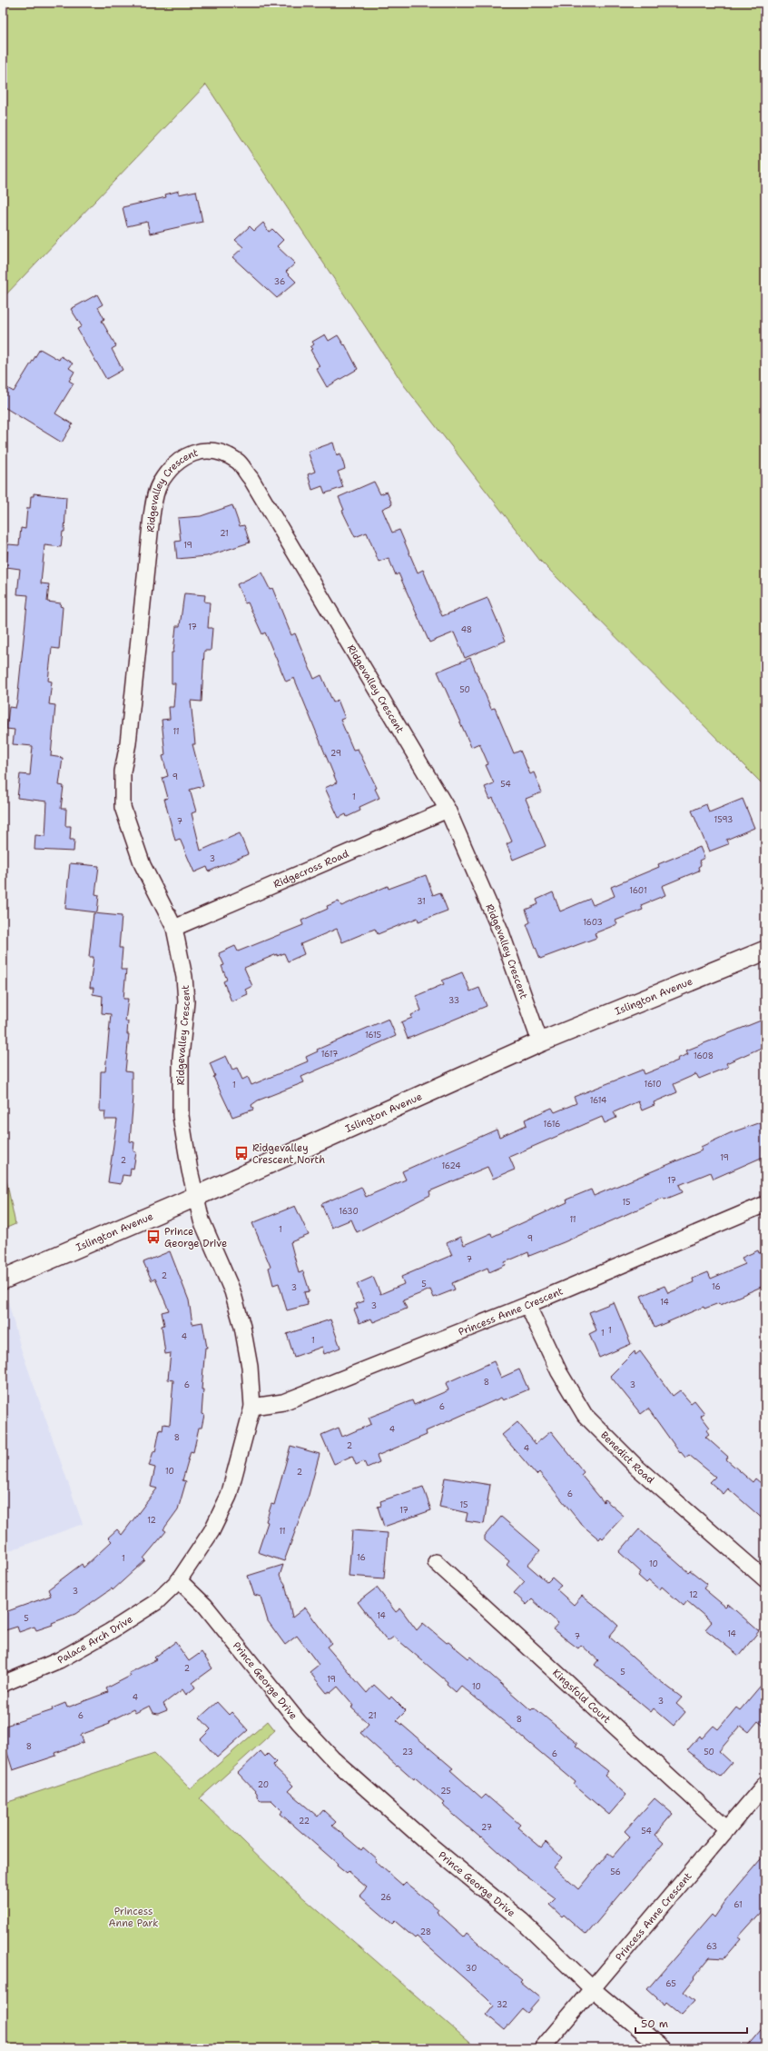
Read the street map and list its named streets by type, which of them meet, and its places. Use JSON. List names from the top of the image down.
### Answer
{
  "streets": {
    "main road": ["Islington Avenue"],
    "street": [
      "Ridgevalley Crescent",
      "Ridgecross Road",
      "Princess Anne Crescent",
      "Benedict Road",
      "Palace Arch Drive",
      "Prince George Drive",
      "Kingsfold Court"
    ]
  },
  "crossings": [
    ["Ridgevalley Crescent", "Ridgecross Road"],
    ["Ridgevalley Crescent", "Islington Avenue"],
    ["Princess Anne Crescent", "Benedict Road"],
    ["Princess Anne Crescent", "Prince George Drive"],
    ["Princess Anne Crescent", "Kingsfold Court"],
    ["Palace Arch Drive", "Prince George Drive"]
  ],
  "parks": ["Princess Anne Park"],
  "places": {
    "bus stop": ["Ridgevalley Crescent North", "Prince George Drive"]
  },
  "house_numbers": [
    "36",
    "21",
    "19",
    "17",
    "48",
    "50",
    "11",
    "29",
    "9",
    "54",
    "1",
    "1593",
    "7",
    "3",
    "1601",
    "31",
    "1603",
    "33",
    "1615",
    "1617",
    "1608",
    "1610",
    "1",
    "1614",
    "1616",
    "19",
    "2",
    "1624",
    "17",
    "15",
    "1630",
    "11",
    "1",
    "9",
    "7",
    "2",
    "5",
    "16",
    "3",
    "14",
    "3",
    "1",
    "1",
    "4",
    "1",
    "8",
    "6",
    "3",
    "6",
    "4",
    "8",
    "2",
    "4",
    "10",
    "2",
    "6",
    "15",
    "17",
    "12",
    "11",
    "16",
    "1",
    "10",
    "3",
    "12",
    "14",
    "5",
    "14",
    "7",
    "2",
    "5",
    "19",
    "10",
    "4",
    "3",
    "6",
    "21",
    "8",
    "8",
    "23",
    "50",
    "6",
    "20",
    "25",
    "22",
    "27",
    "54",
    "56",
    "26",
    "61",
    "28",
    "63",
    "30",
    "65",
    "32"
  ],
  "scale_bar": "50 m"
}
